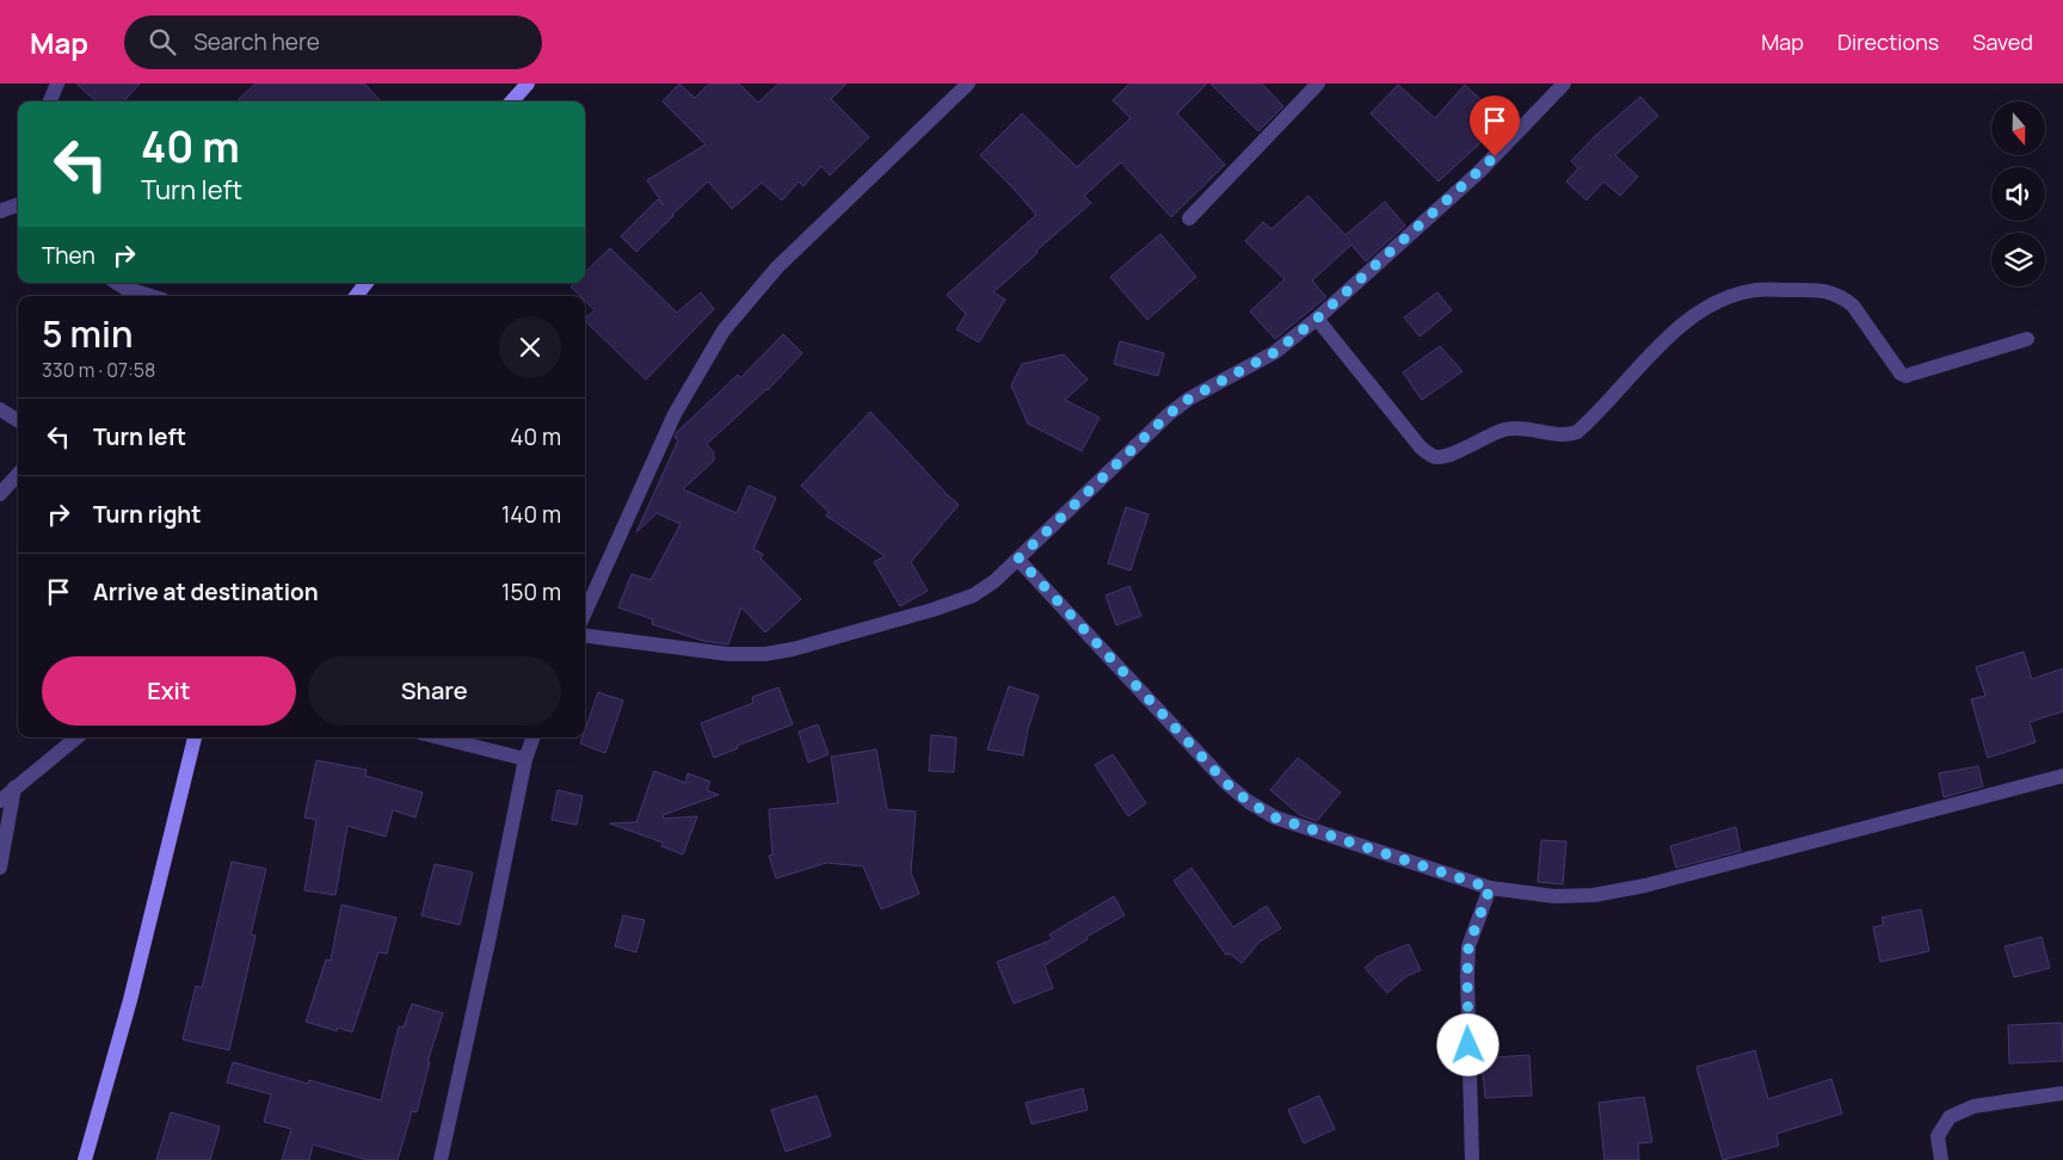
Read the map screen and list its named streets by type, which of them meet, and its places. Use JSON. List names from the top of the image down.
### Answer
{
  "north": "bottom",
  "page": {
    "header": "Map",
    "search": "Search here",
    "nav": ["Map", "Directions", "Saved"],
    "turn": ["40 m", "Turn left"],
    "then": "Then",
    "heading": ["5 min", "330 m · 07:58"],
    "list": [
      {
        "name": "Turn left",
        "value": "40 m"
      },
      {
        "name": "Turn right",
        "value": "140 m"
      },
      {
        "name": "Arrive at destination",
        "value": "150 m"
      }
    ],
    "buttons": ["Exit", "Share"]
  }
}
